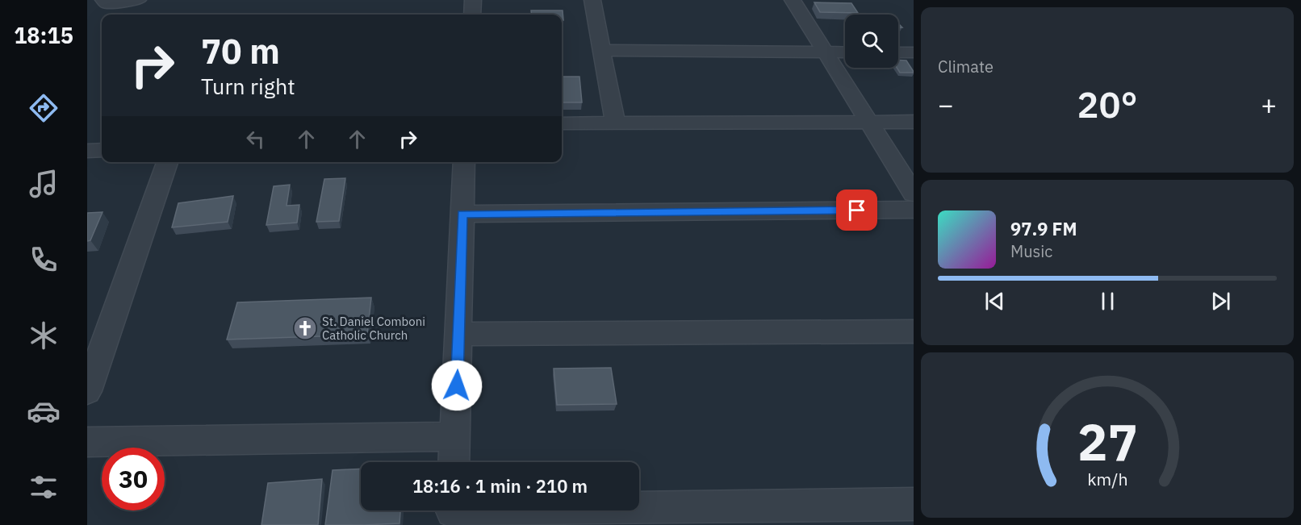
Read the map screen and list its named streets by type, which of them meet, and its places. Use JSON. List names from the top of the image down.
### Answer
{
  "places": {
    "church": ["St. Daniel Comboni Catholic Church"]
  },
  "page": {
    "tabs": "18:15",
    "tile": "Climate",
    "turn": ["70 m", "Turn right"],
    "heat": ["−", "20°", "+"],
    "song": ["97.9 FM", "Music"],
    "limit": "30",
    "trip": "18:16 · 1 min · 210 m",
    "gauge": ["27", "km/h"]
  }
}
